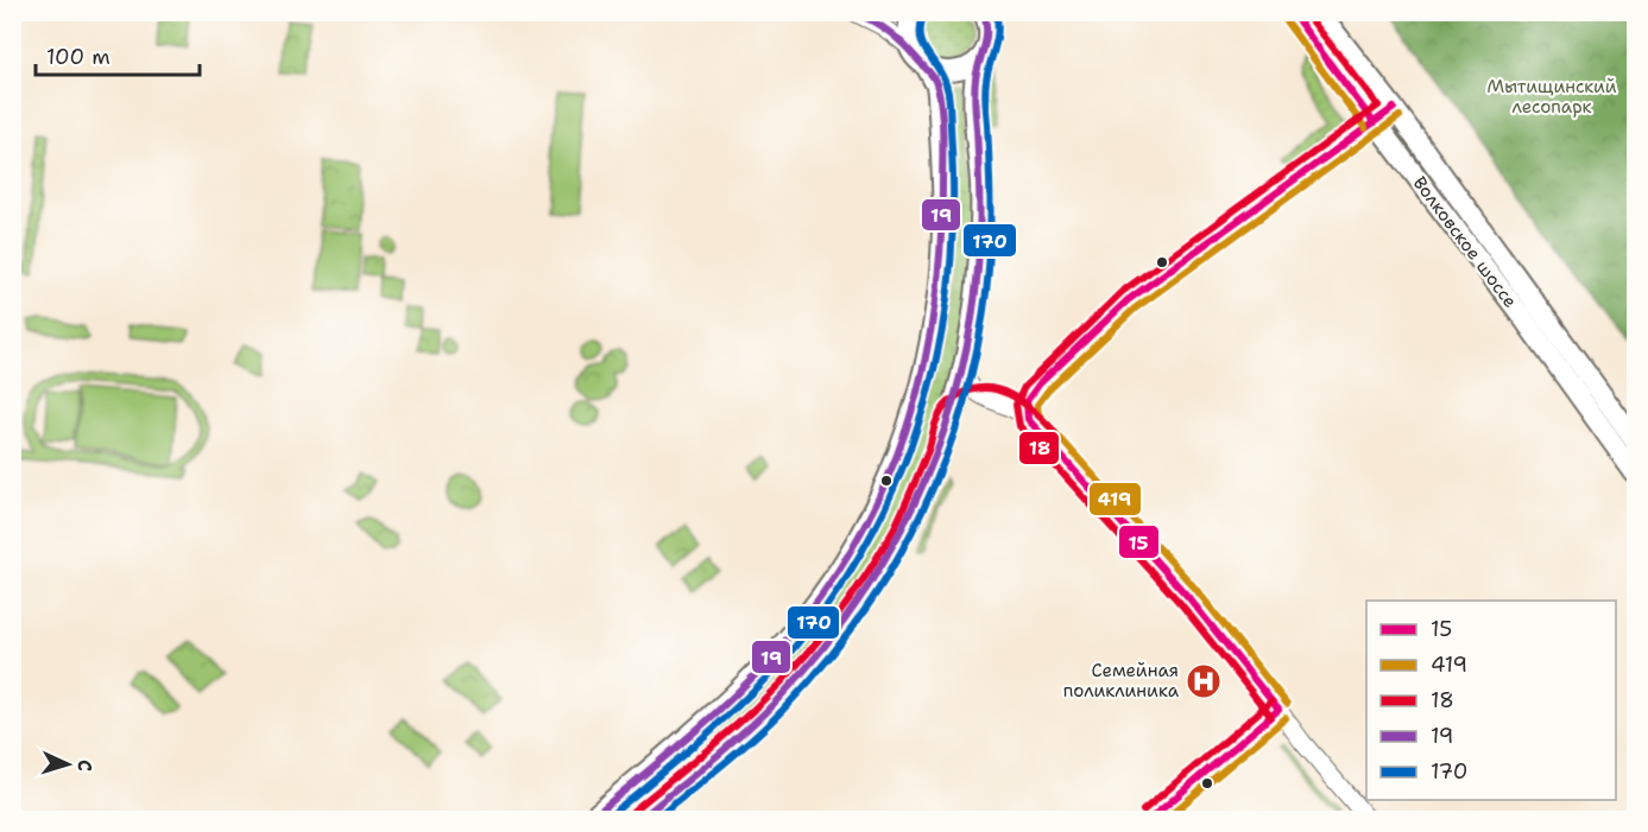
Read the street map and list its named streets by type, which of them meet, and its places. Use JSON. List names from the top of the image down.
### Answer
{
  "streets": {
    "main road": ["Волковское шоссе"]
  },
  "parks": ["Мытищинский лесопарк"],
  "places": {
    "hospital": ["Семейная поликлиника"]
  },
  "lines": [
    "transit line 15",
    "transit line 19",
    "transit line 170",
    "transit line 419",
    "transit line 18"
  ],
  "legend": [
    "15",
    "419",
    "18",
    "19",
    "170"
  ],
  "scale_bar": "100 m",
  "north": "right"
}
